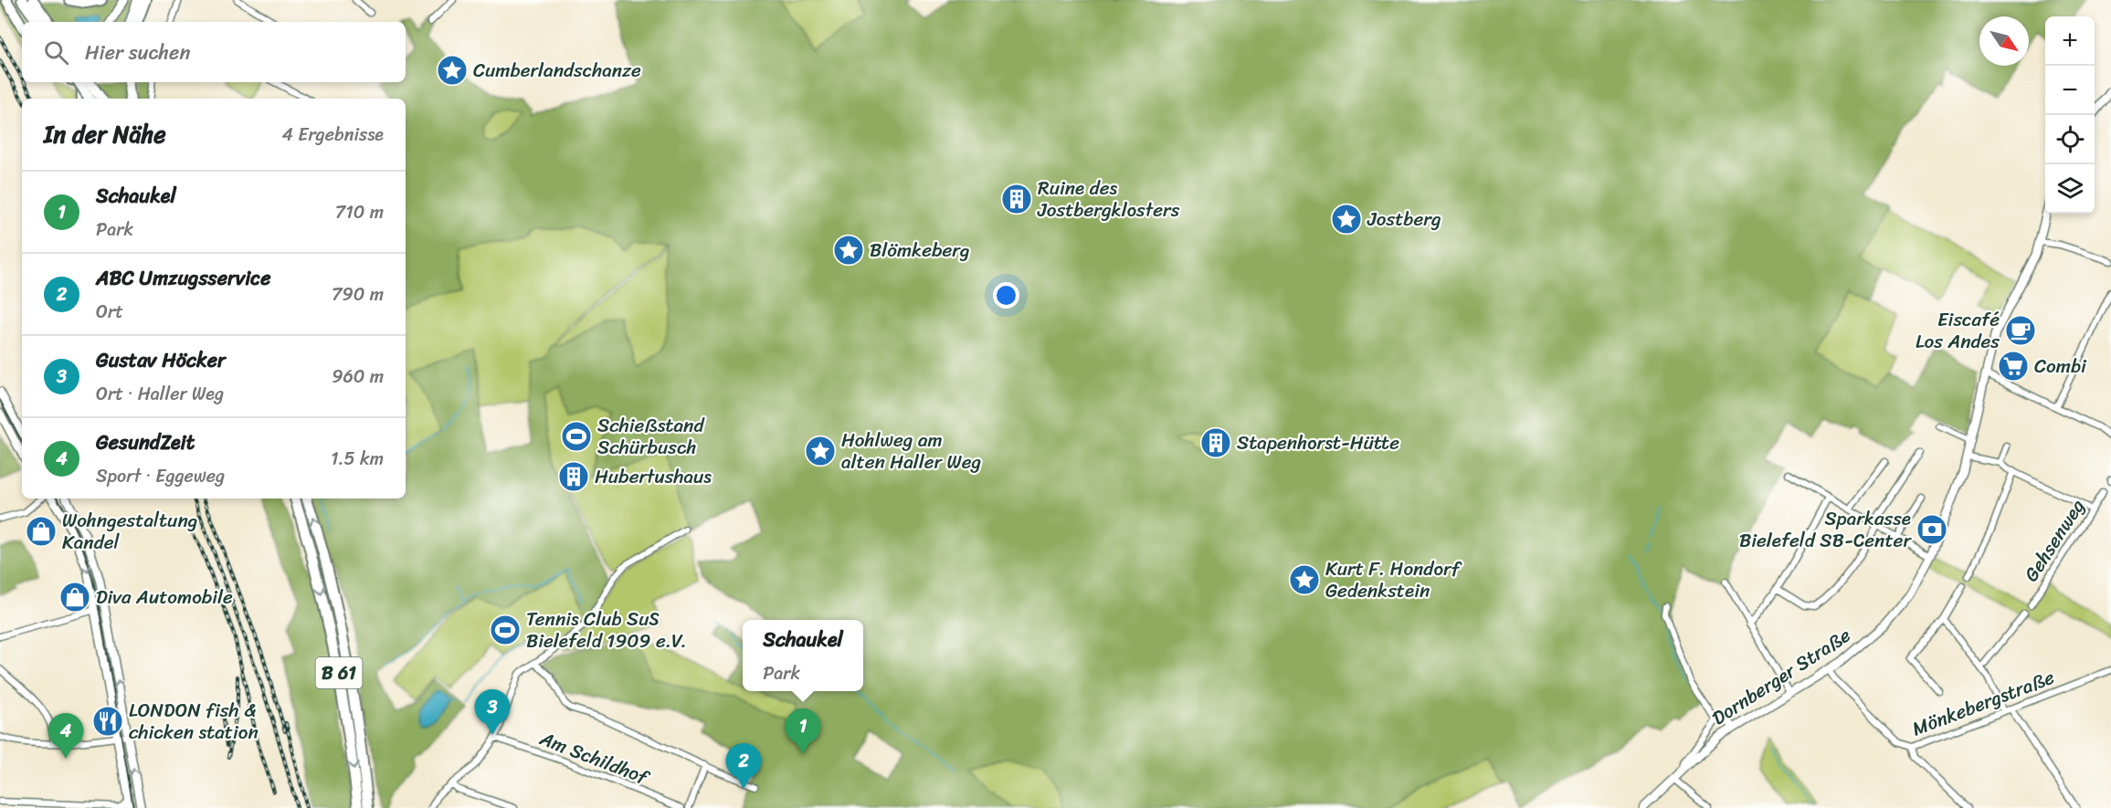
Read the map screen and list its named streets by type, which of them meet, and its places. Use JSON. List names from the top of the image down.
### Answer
{
  "streets": {
    "highway": ["B 61"],
    "main road": ["Dornberger Straße"],
    "street": ["Gehsenweg", "Mönkebergstraße", "Am Schildhof"]
  },
  "crossings": [
    ["Dornberger Straße", "Mönkebergstraße"]
  ],
  "places": {
    "place": [
      "Cumberlandschanze",
      "Jostberg",
      "Blömkeberg",
      "Hohlweg am alten Haller Weg",
      "Kurt F. Hondorf Gedenkstein"
    ],
    "building": ["Ruine des Jostbergklosters", "Stapenhorst-Hütte", "Hubertushaus"],
    "cafe": ["Eiscafé Los Andes"],
    "supermarket": ["Combi"],
    "sports": ["Schießstand Schürbusch", "Tennis Club SuS Bielefeld 1909 e.V."],
    "bank": ["Sparkasse Bielefeld SB-Center"],
    "shop": ["Wohngestaltung Kandel", "Diva Automobile"],
    "restaurant": ["LONDON fish & chicken station"]
  },
  "north": "bottom right",
  "page": {
    "map_buttons": ["+", "−"],
    "search": "Hier suchen",
    "heading": ["In der Nähe", "4 Ergebnisse"],
    "list": [
      {
        "mark": "1",
        "name": "Schaukel",
        "note": "Park",
        "value": "710 m"
      },
      {
        "mark": "2",
        "name": "ABC Umzugsservice",
        "note": "Ort",
        "value": "790 m"
      },
      {
        "mark": "3",
        "name": "Gustav Höcker",
        "note": "Ort · Haller Weg",
        "value": "960 m"
      },
      {
        "mark": "4",
        "name": "GesundZeit",
        "note": "Sport · Eggeweg",
        "value": "1.5 km"
      }
    ],
    "popup": ["Schaukel", "Park"],
    "pins": [
      "3",
      "1",
      "4",
      "2"
    ]
  }
}
